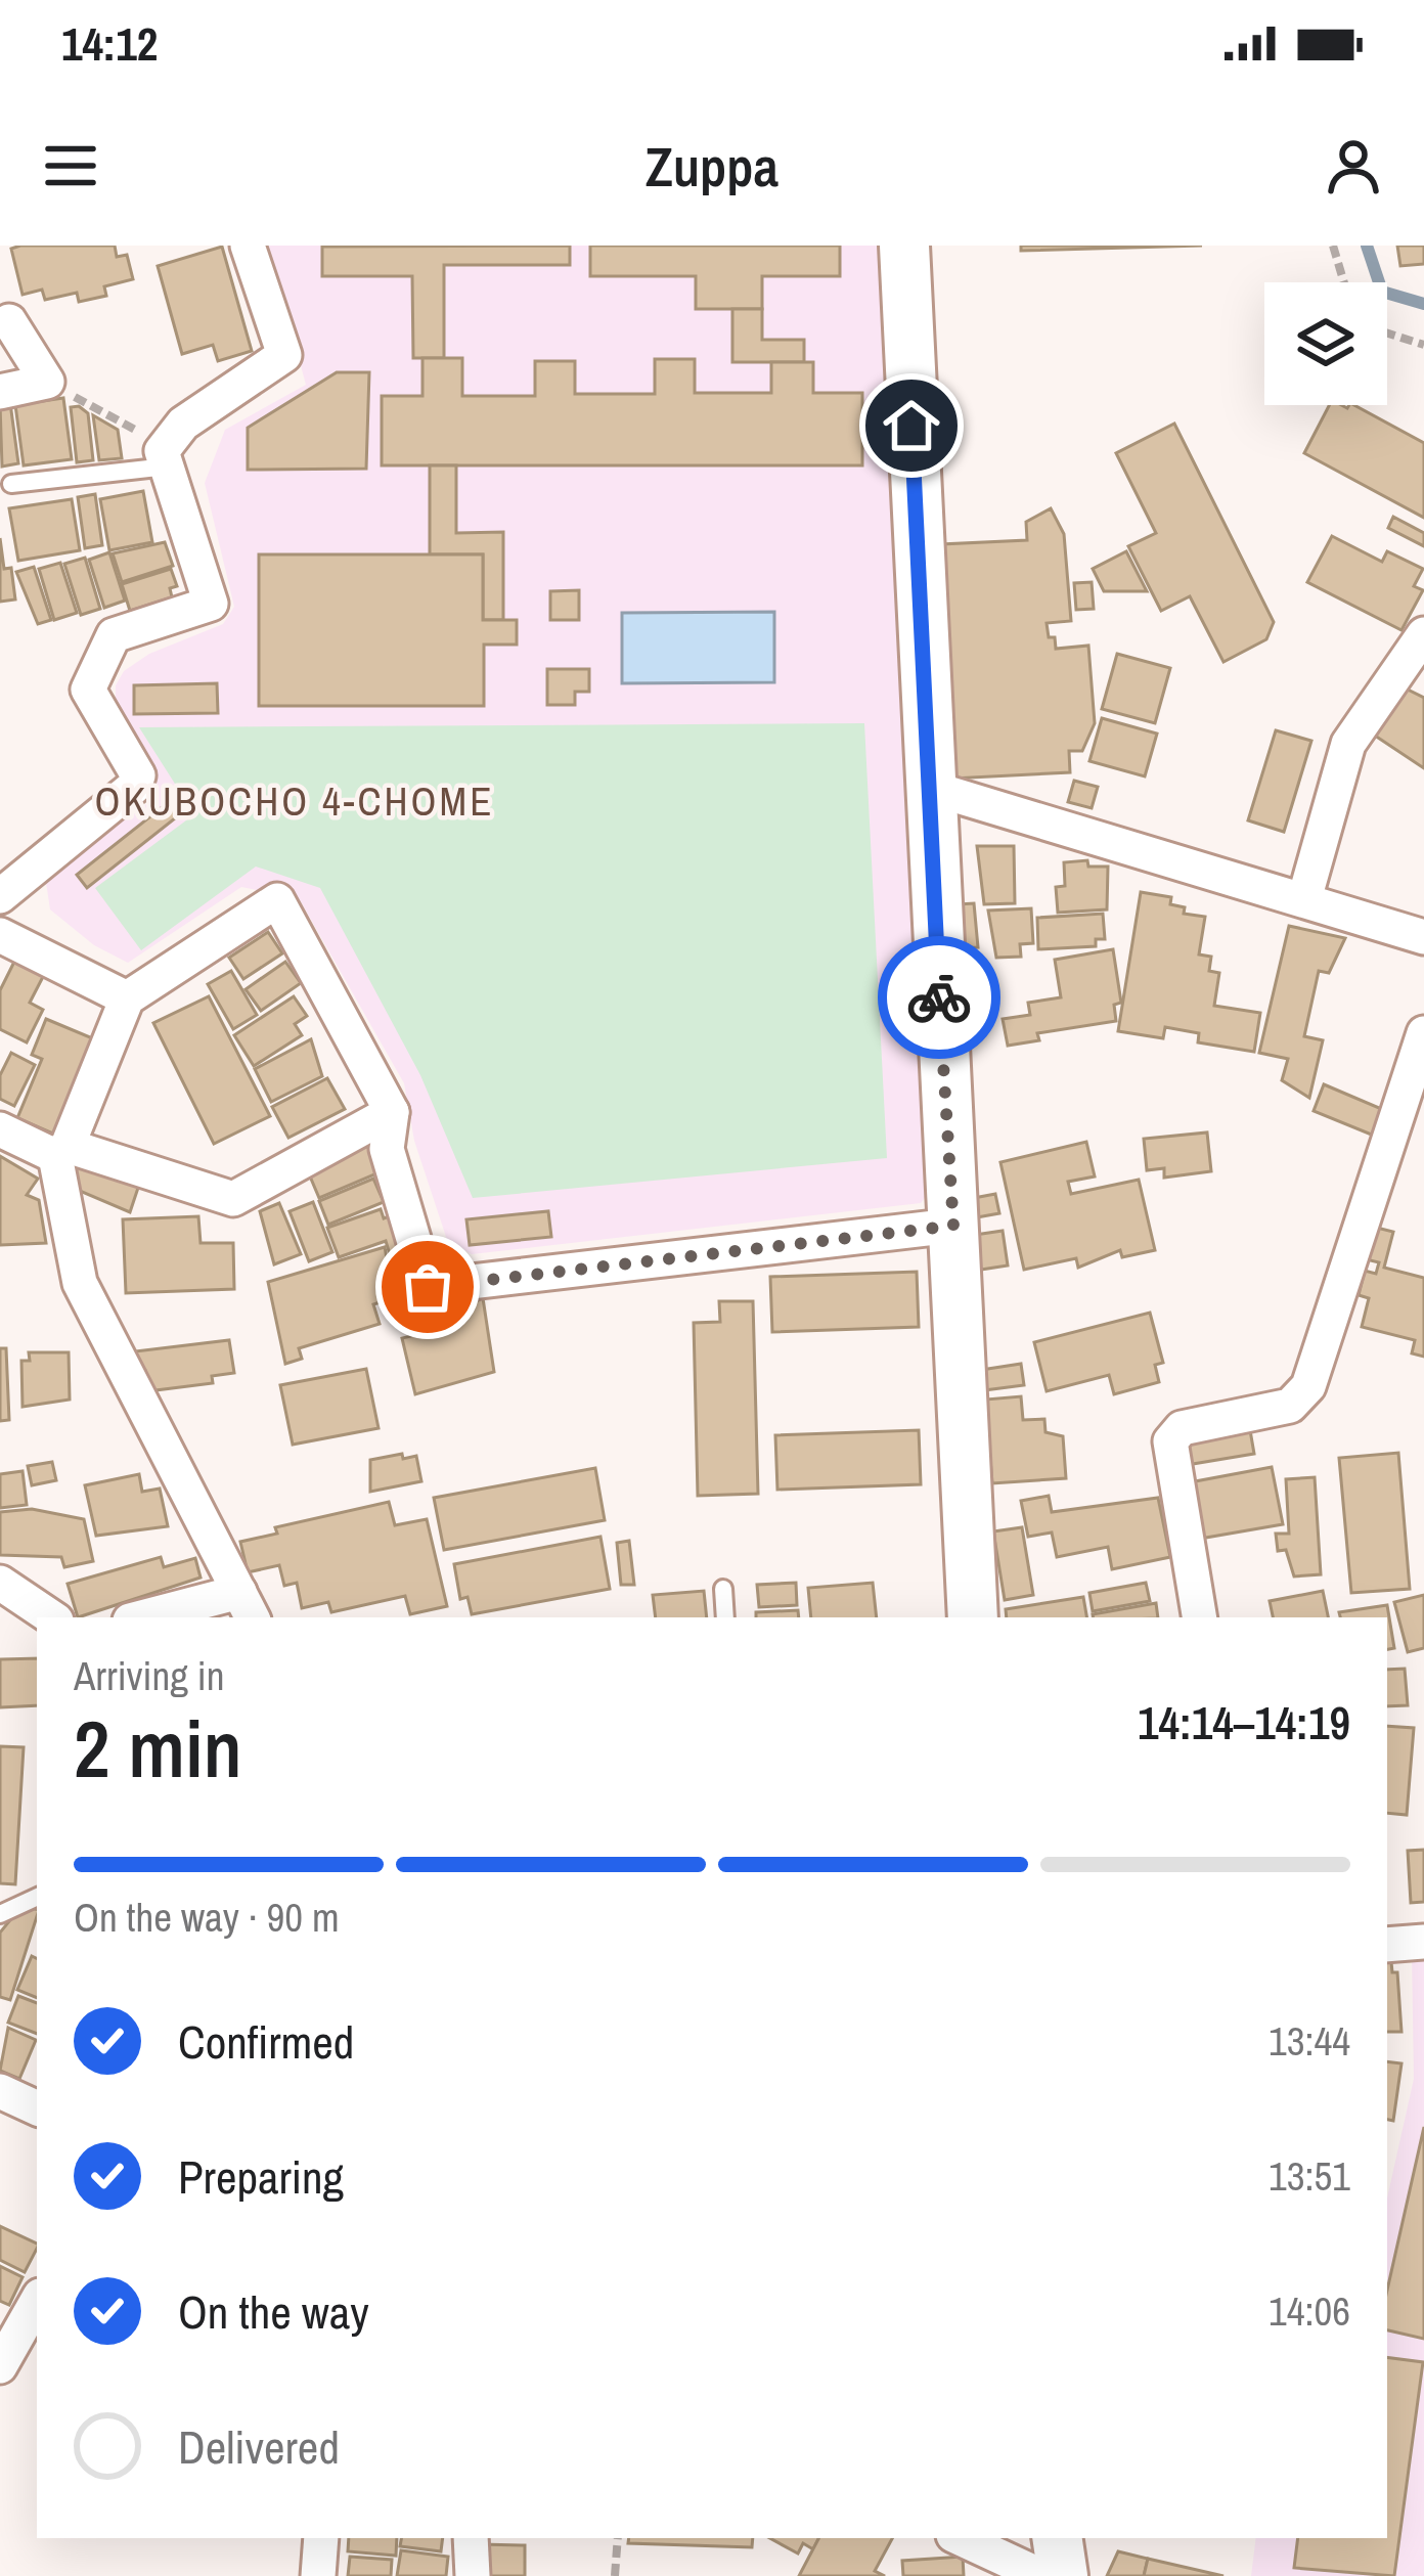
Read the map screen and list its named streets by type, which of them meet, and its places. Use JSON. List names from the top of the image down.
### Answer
{
  "districts": ["OKUBOCHO 4-CHOME"],
  "page": {
    "status": "14:12",
    "header": "Zuppa",
    "heading": ["2 min", "Arriving in", "14:14–14:19"],
    "bar": "On the way · 90 m",
    "list": [
      ["Confirmed", "13:44"],
      ["Preparing", "13:51"],
      ["On the way", "14:06"],
      "Delivered"
    ]
  }
}
